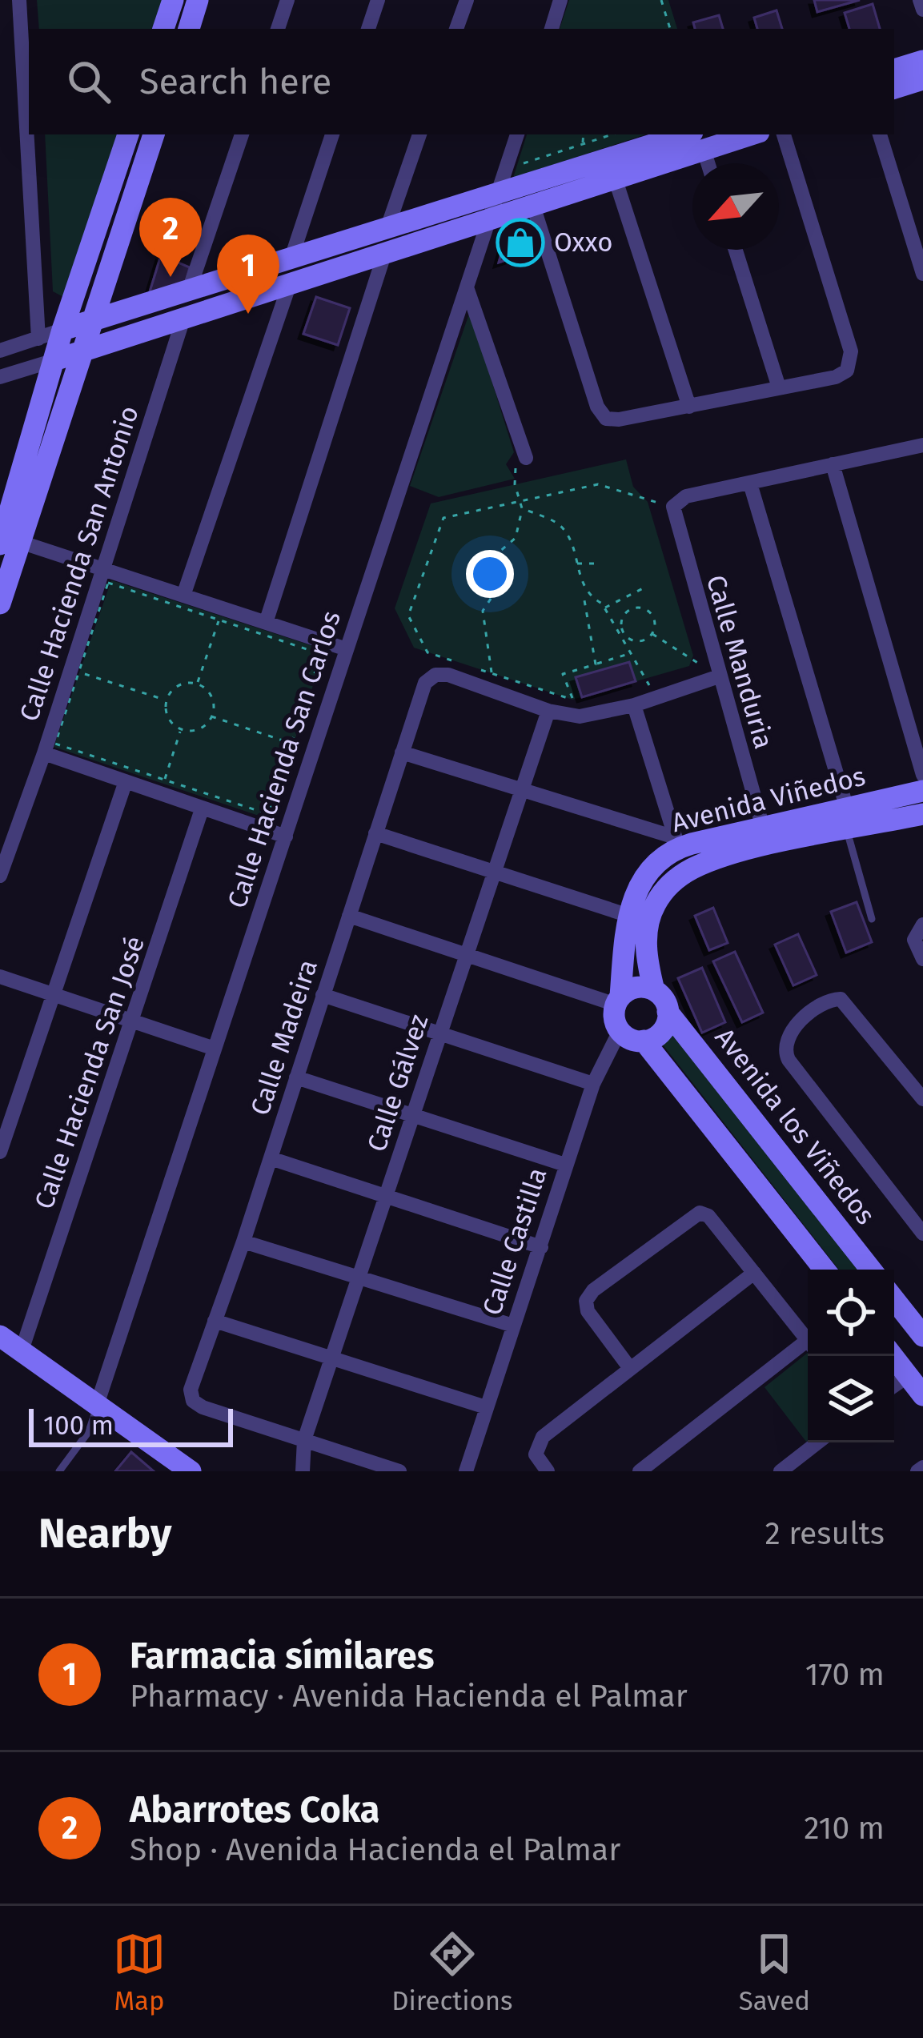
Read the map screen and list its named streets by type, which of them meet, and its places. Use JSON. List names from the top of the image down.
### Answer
{
  "streets": {
    "street": [
      "Calle Hacienda San Antonio",
      "Calle Manduria",
      "Calle Hacienda San Carlos",
      "Avenida Viñedos",
      "Calle Madeira",
      "Calle Hacienda San José",
      "Calle Gálvez",
      "Avenida los Viñedos",
      "Calle Castilla"
    ]
  },
  "crossings": [
    ["Calle Manduria", "Avenida Viñedos"],
    ["Avenida Viñedos", "Avenida los Viñedos"],
    ["Avenida Viñedos", "Calle Castilla"],
    ["Calle Madeira", "Calle Gálvez"],
    ["Avenida los Viñedos", "Calle Castilla"]
  ],
  "places": {
    "shop": ["Oxxo"]
  },
  "scale_bar": "100 m",
  "north": "bottom left",
  "page": {
    "search": "Search here",
    "pins": ["2", "1"],
    "scale": "100 m",
    "heading": ["Nearby", "2 results"],
    "list": [
      {
        "mark": "1",
        "name": "Farmacia símilares",
        "note": "Pharmacy · Avenida Hacienda el Palmar",
        "value": "170 m"
      },
      {
        "mark": "2",
        "name": "Abarrotes Coka",
        "note": "Shop · Avenida Hacienda el Palmar",
        "value": "210 m"
      }
    ],
    "nav": ["Map", "Directions", "Saved"]
  }
}
